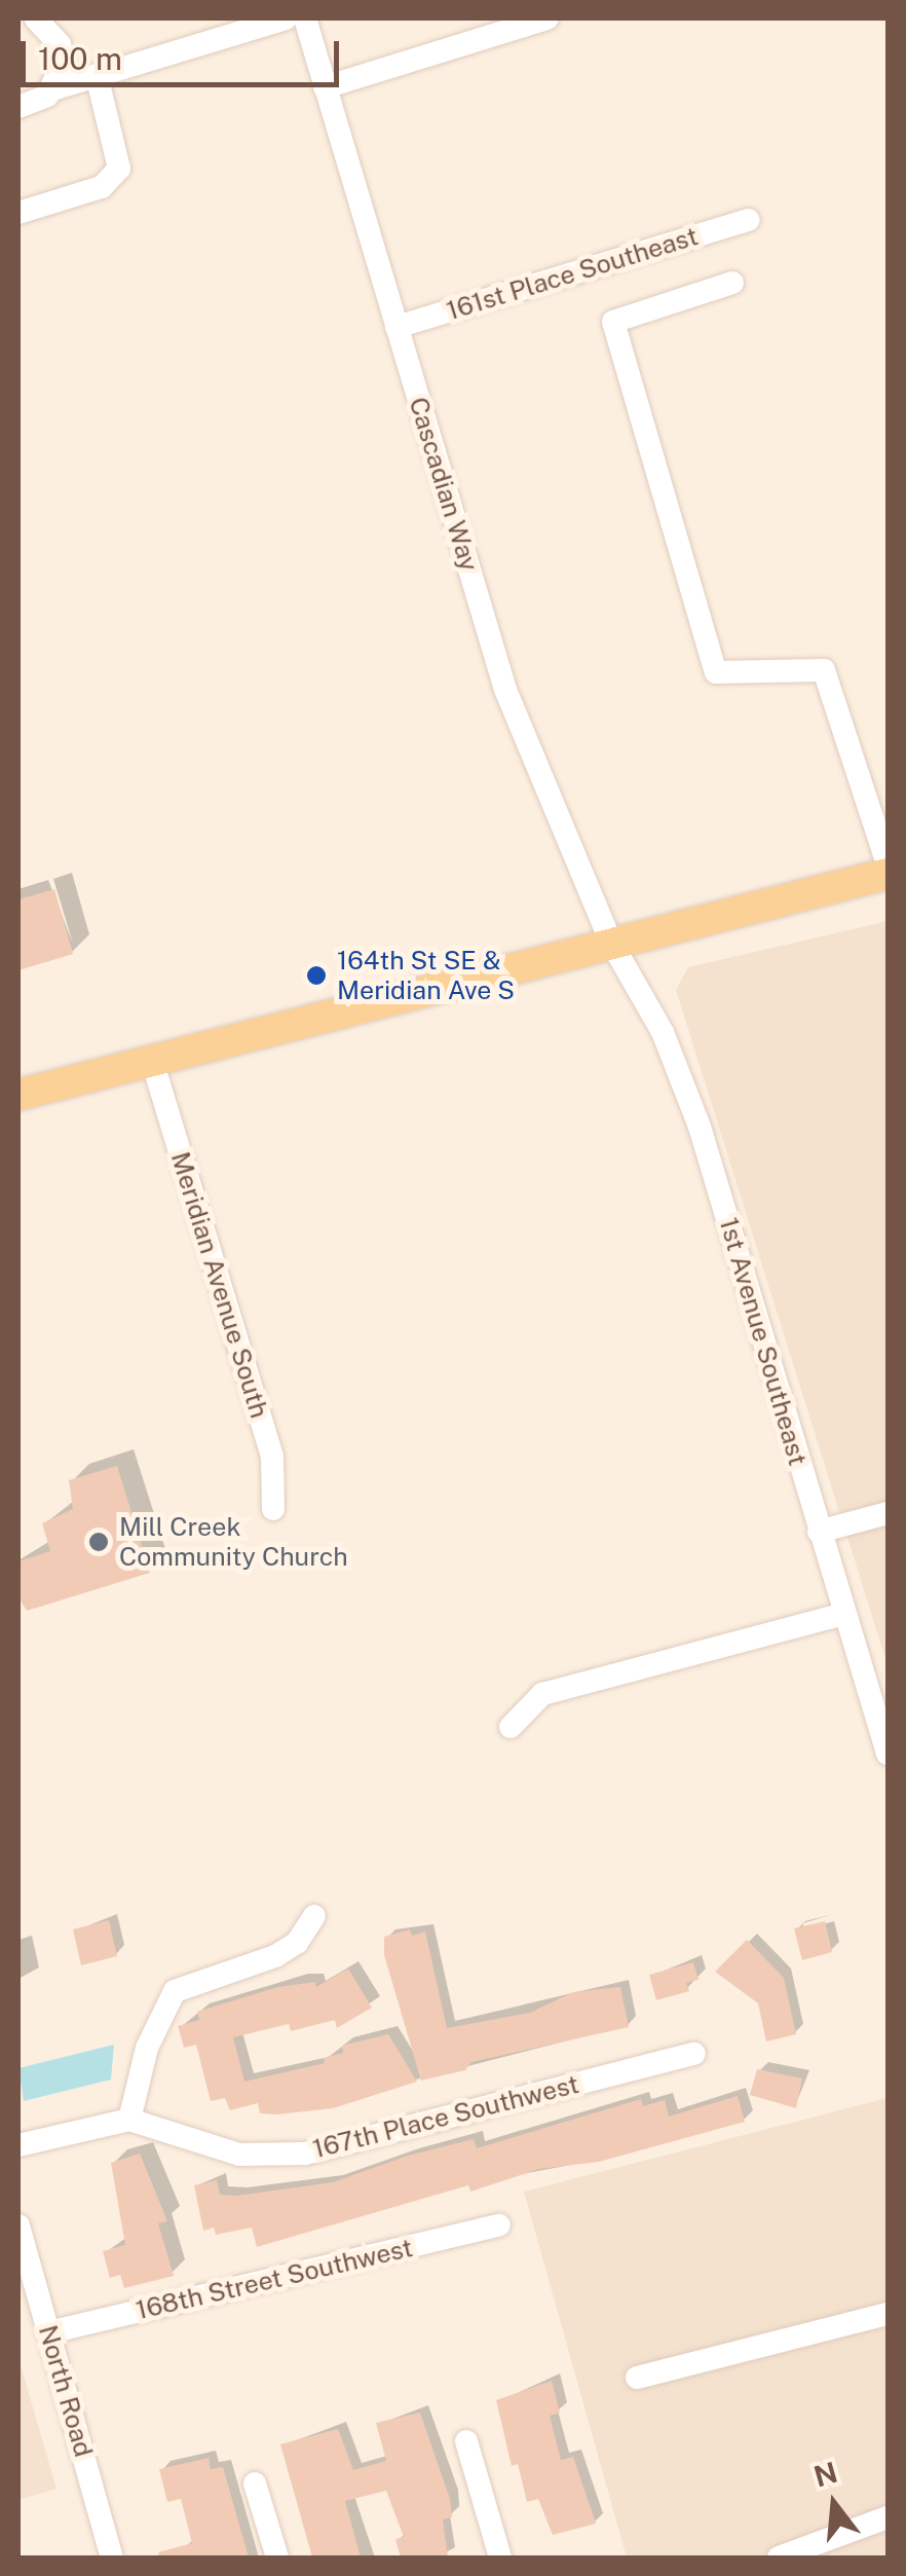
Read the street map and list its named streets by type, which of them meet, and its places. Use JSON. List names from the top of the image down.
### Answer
{
  "streets": {
    "street": [
      "161st Place Southeast",
      "Cascadian Way",
      "Meridian Avenue South",
      "1st Avenue Southeast",
      "167th Place Southwest",
      "168th Street Southwest",
      "North Road"
    ]
  },
  "crossings": [
    ["161st Place Southeast", "Cascadian Way"],
    ["Cascadian Way", "1st Avenue Southeast"],
    ["168th Street Southwest", "North Road"]
  ],
  "places": ["164th St SE & Meridian Ave S", "Mill Creek Community Church"],
  "scale_bar": "100 m",
  "north": "top"
}
